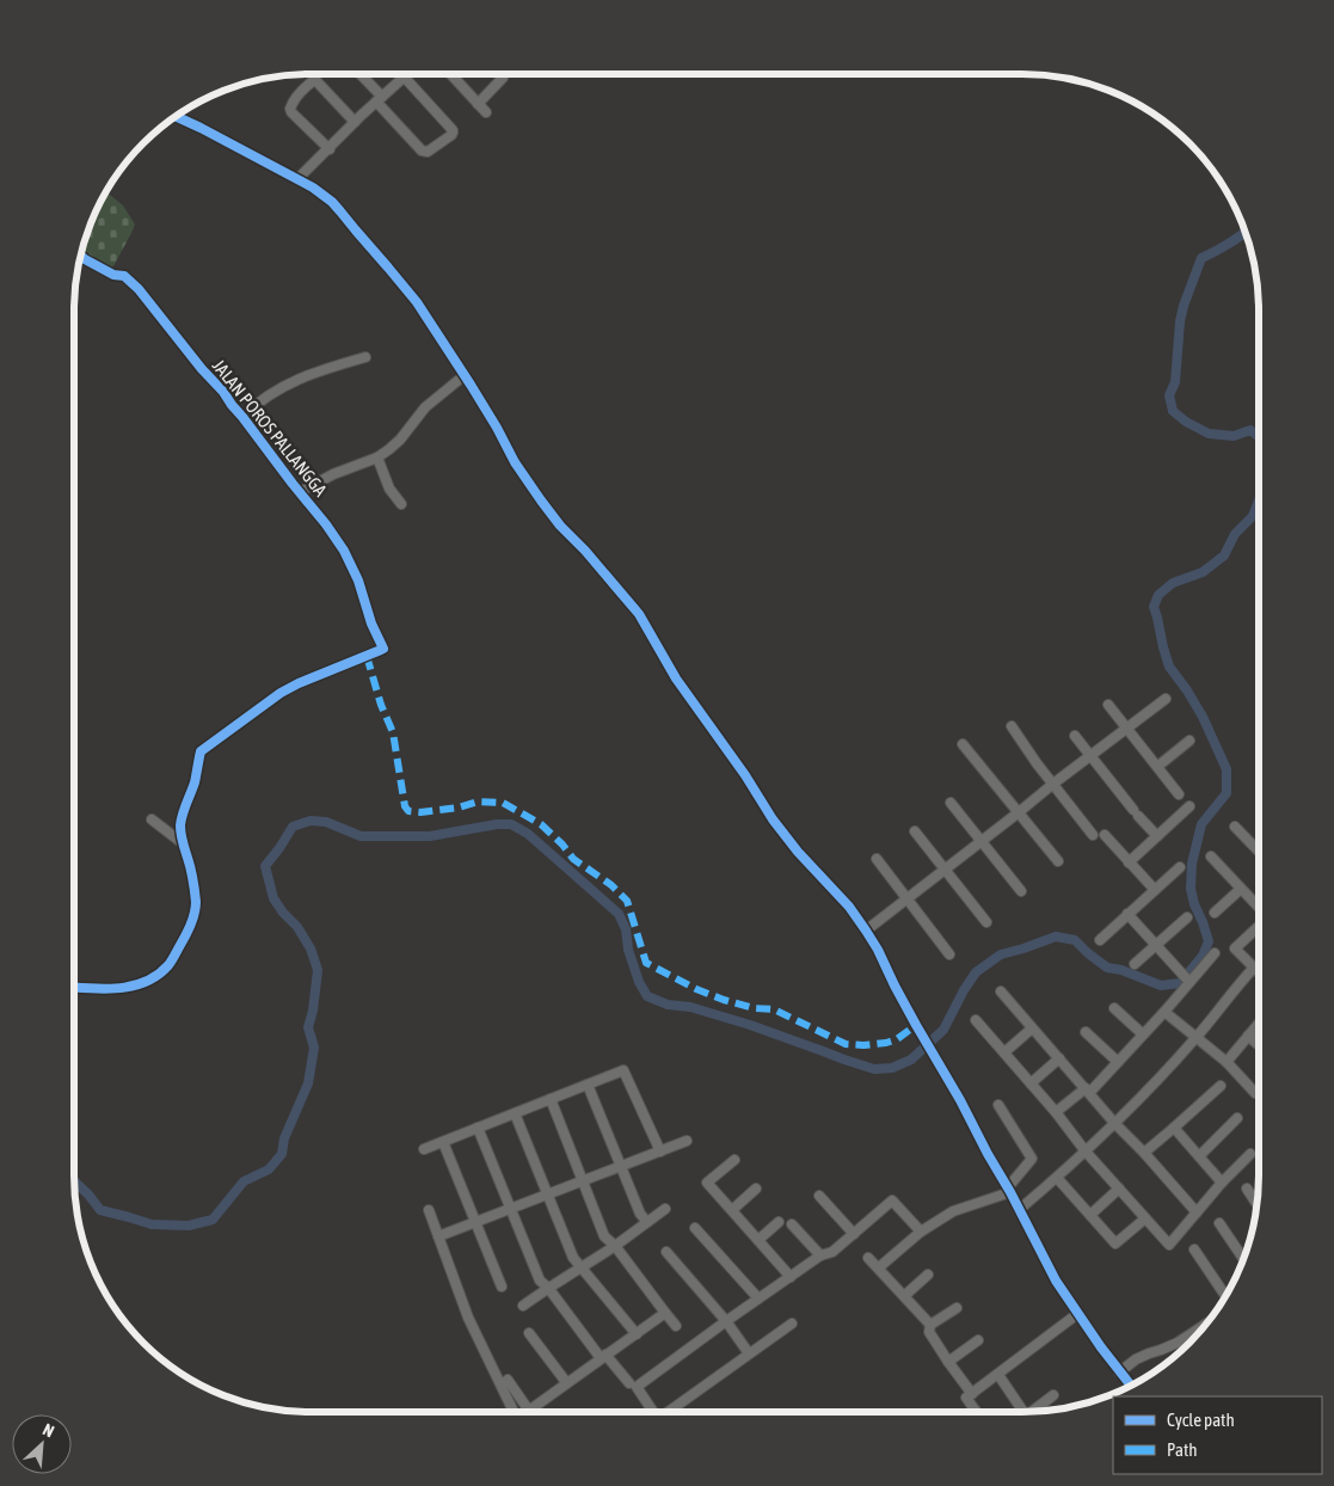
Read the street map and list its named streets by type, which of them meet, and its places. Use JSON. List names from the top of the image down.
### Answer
{
  "streets": {
    "street": ["JALAN POROS PALLANGGA"]
  },
  "legend": ["Cycle path", "Path"],
  "north": "top right"
}
